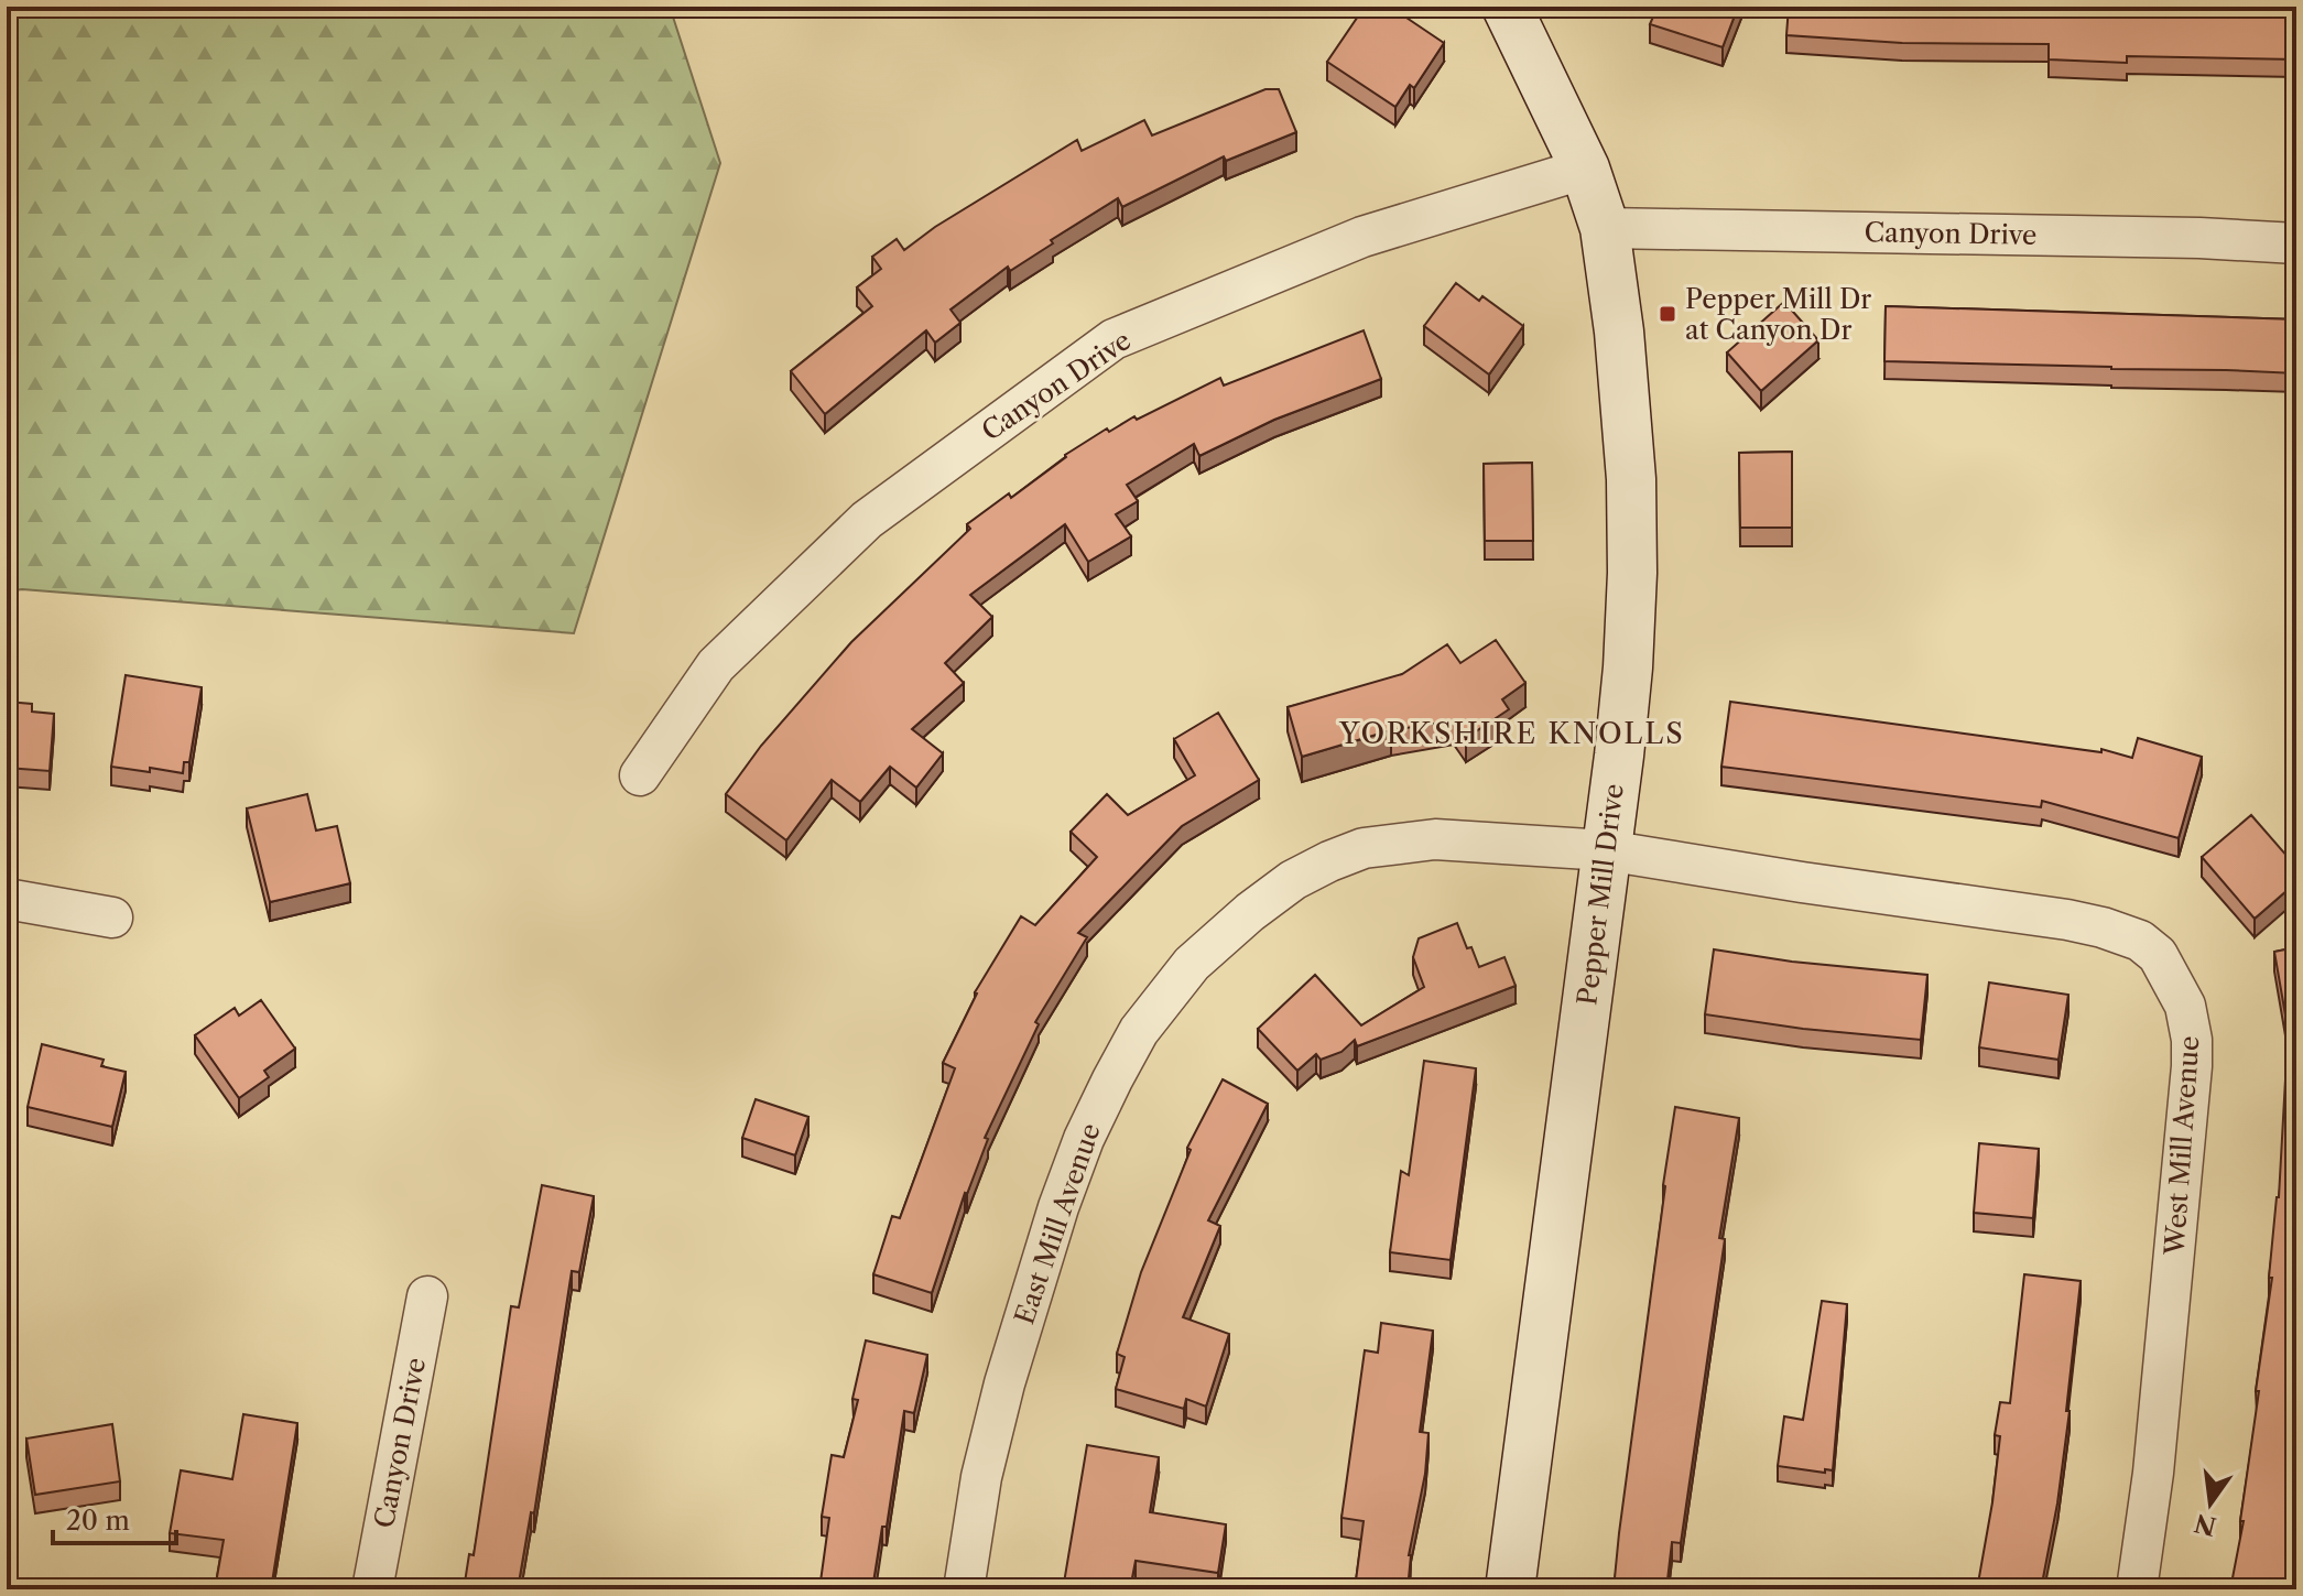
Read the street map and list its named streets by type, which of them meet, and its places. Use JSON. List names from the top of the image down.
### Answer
{
  "streets": {
    "street": [
      "Canyon Drive",
      "Pepper Mill Drive",
      "West Mill Avenue",
      "East Mill Avenue"
    ]
  },
  "crossings": [
    ["Canyon Drive", "Pepper Mill Drive"],
    ["Pepper Mill Drive", "West Mill Avenue"],
    ["Pepper Mill Drive", "East Mill Avenue"],
    ["West Mill Avenue", "East Mill Avenue"]
  ],
  "districts": ["YORKSHIRE KNOLLS"],
  "places": {
    "transit": ["Pepper Mill Dr at Canyon Dr"]
  },
  "scale_bar": "20 m",
  "north": "bottom"
}
